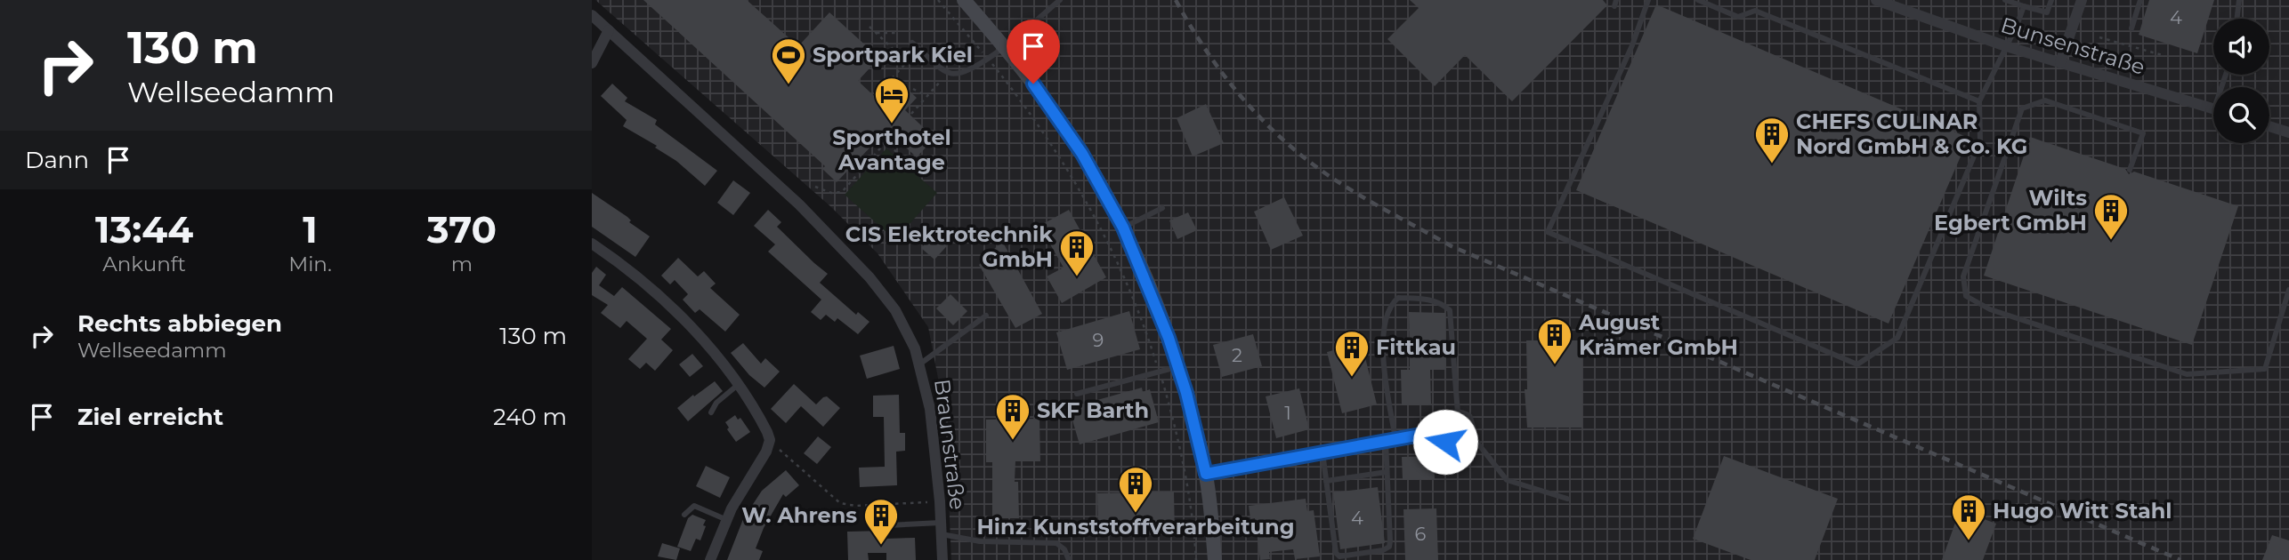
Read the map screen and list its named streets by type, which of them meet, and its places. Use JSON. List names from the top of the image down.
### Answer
{
  "streets": {
    "street": ["Bunsenstraße", "Braunstraße"]
  },
  "places": {
    "sports": ["Sportpark Kiel"],
    "hotel": ["Sporthotel Avantage"],
    "building": [
      "CHEFS CULINAR Nord GmbH & Co. KG",
      "Wilts Egbert GmbH",
      "CIS Elektrotechnik GmbH",
      "August Krämer GmbH",
      "Fittkau",
      "SKF Barth",
      "Hinz Kunststoffverarbeitung",
      "Hugo Witt Stahl",
      "W. Ahrens"
    ]
  },
  "house_numbers": [
    "4",
    "9",
    "2",
    "1",
    "4",
    "6"
  ],
  "page": {
    "turn": ["130 m", "Wellseedamm"],
    "then": "Dann",
    "eta": [
      "13:44",
      "Ankunft",
      "1",
      "Min.",
      "370",
      "m"
    ],
    "list": [
      {
        "name": "Rechts abbiegen",
        "note": "Wellseedamm",
        "value": "130 m"
      },
      {
        "name": "Ziel erreicht",
        "value": "240 m"
      }
    ]
  }
}
